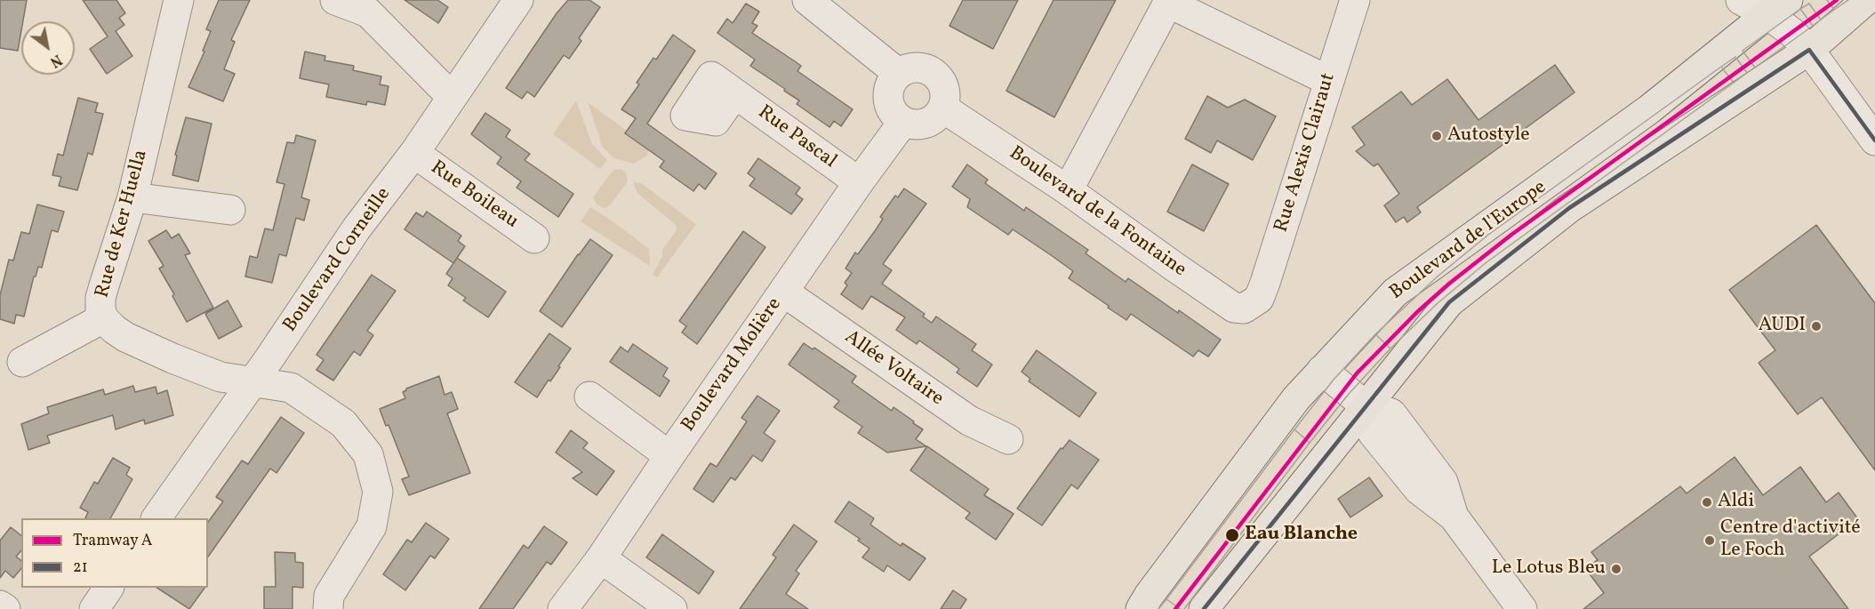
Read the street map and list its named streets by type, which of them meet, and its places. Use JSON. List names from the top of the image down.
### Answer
{
  "streets": {
    "main road": ["Boulevard de l'Europe"],
    "street": [
      "Rue Pascal",
      "Rue Alexis Clairaut",
      "Rue Boileau",
      "Boulevard de la Fontaine",
      "Rue de Ker Huella",
      "Boulevard Corneille",
      "Boulevard Molière",
      "Allée Voltaire"
    ]
  },
  "crossings": [
    ["Rue Pascal", "Boulevard Molière"],
    ["Rue Alexis Clairaut", "Boulevard de la Fontaine"],
    ["Rue Boileau", "Boulevard Corneille"],
    ["Boulevard de la Fontaine", "Boulevard Molière"],
    ["Rue de Ker Huella", "Boulevard Corneille"],
    ["Boulevard Molière", "Allée Voltaire"]
  ],
  "places": [
    "Autostyle",
    "AUDI",
    "Aldi",
    "Eau Blanche",
    "Centre d'activité Le Foch",
    "Le Lotus Bleu"
  ],
  "lines": ["tram line A", "transit line 21"],
  "legend": ["Tramway A", "21"],
  "north": "bottom right"
}
